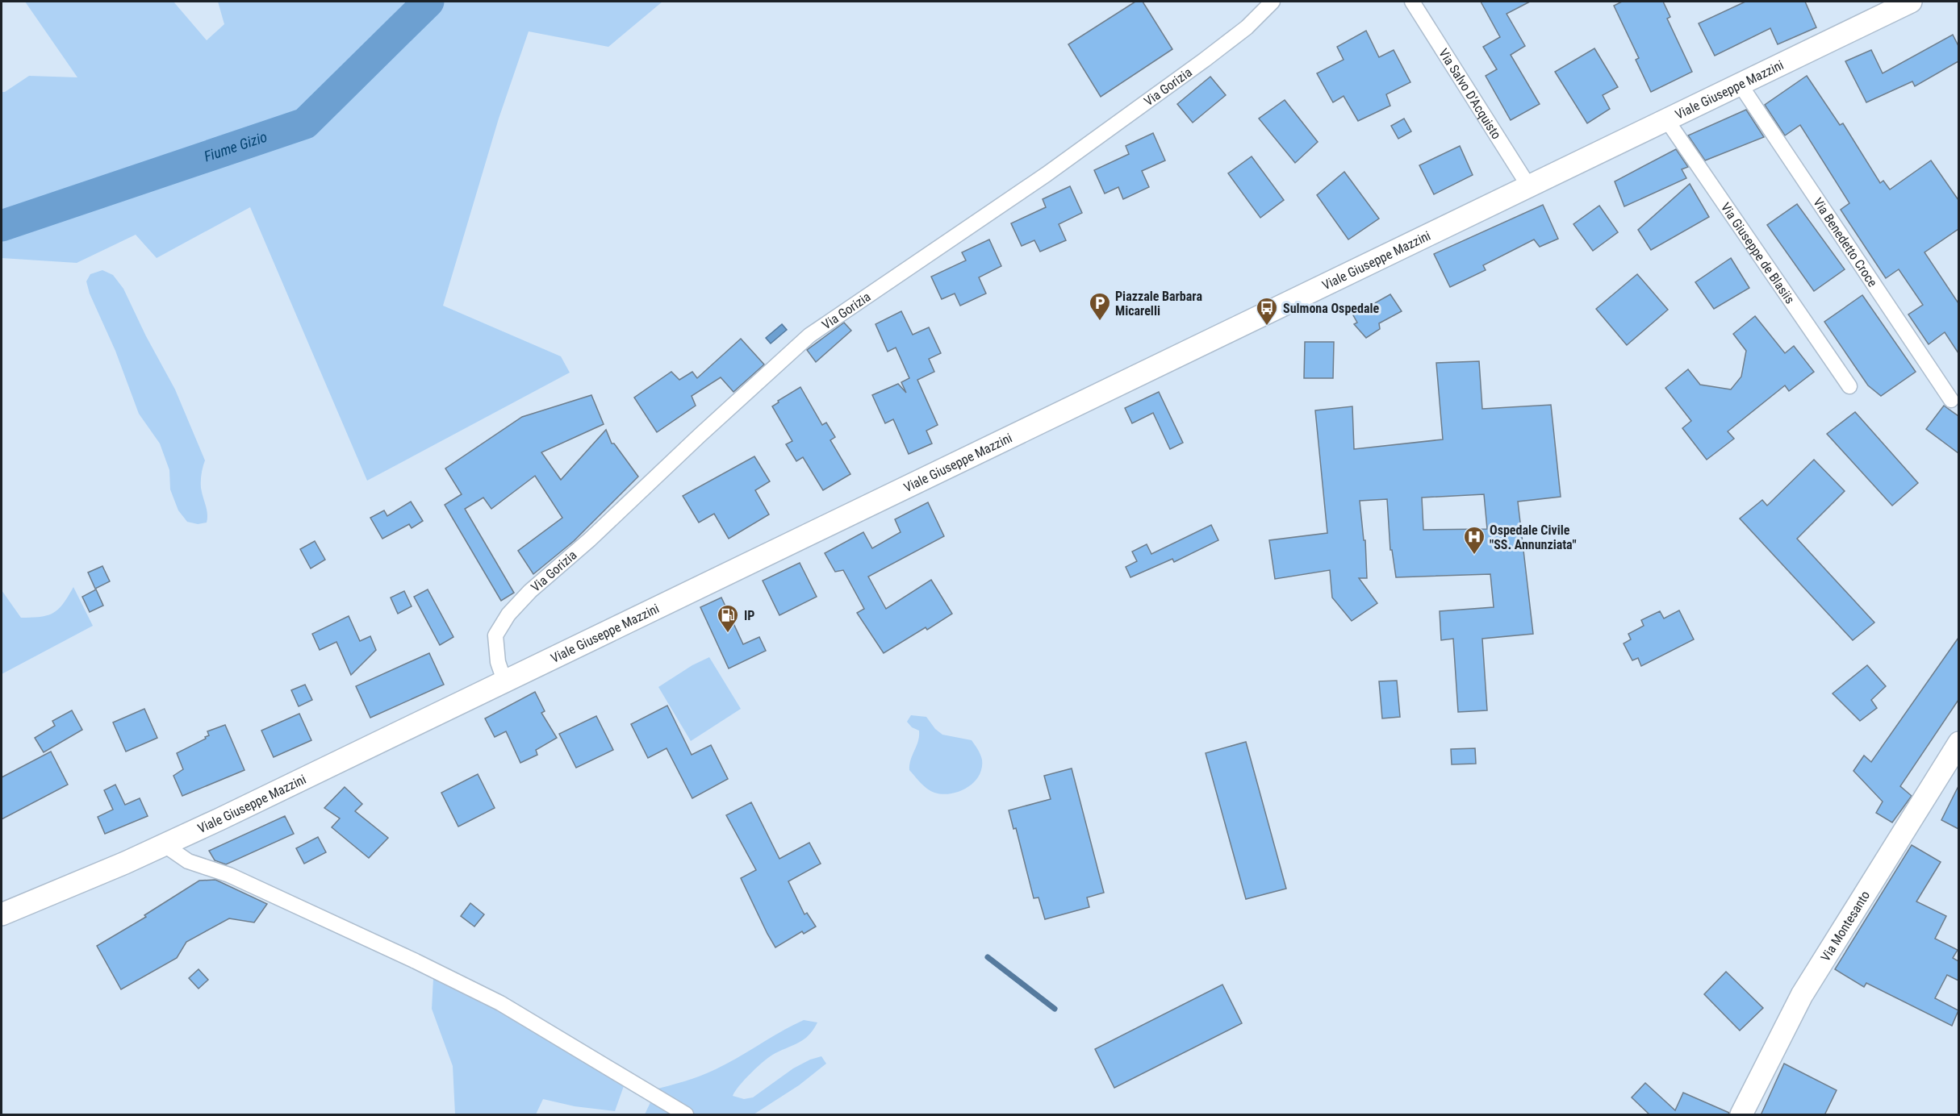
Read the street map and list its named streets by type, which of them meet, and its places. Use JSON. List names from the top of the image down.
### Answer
{
  "streets": {
    "main road": ["Viale Giuseppe Mazzini", "Via Montesanto"],
    "street": [
      "Via Gorizia",
      "Via Salvo D'Acquisto",
      "Via Benedetto Croce",
      "Via Giuseppe de Blasiis"
    ]
  },
  "crossings": [
    ["Via Gorizia", "Viale Giuseppe Mazzini"],
    ["Viale Giuseppe Mazzini", "Via Salvo D'Acquisto"],
    ["Viale Giuseppe Mazzini", "Via Benedetto Croce"],
    ["Viale Giuseppe Mazzini", "Via Giuseppe de Blasiis"]
  ],
  "water": ["Fiume Gizio"],
  "places": {
    "parking": ["Piazzale Barbara Micarelli"],
    "bus stop": ["Sulmona Ospedale"],
    "hospital": ["Ospedale Civile \"SS. Annunziata\""],
    "fuel station": ["IP"]
  }
}
